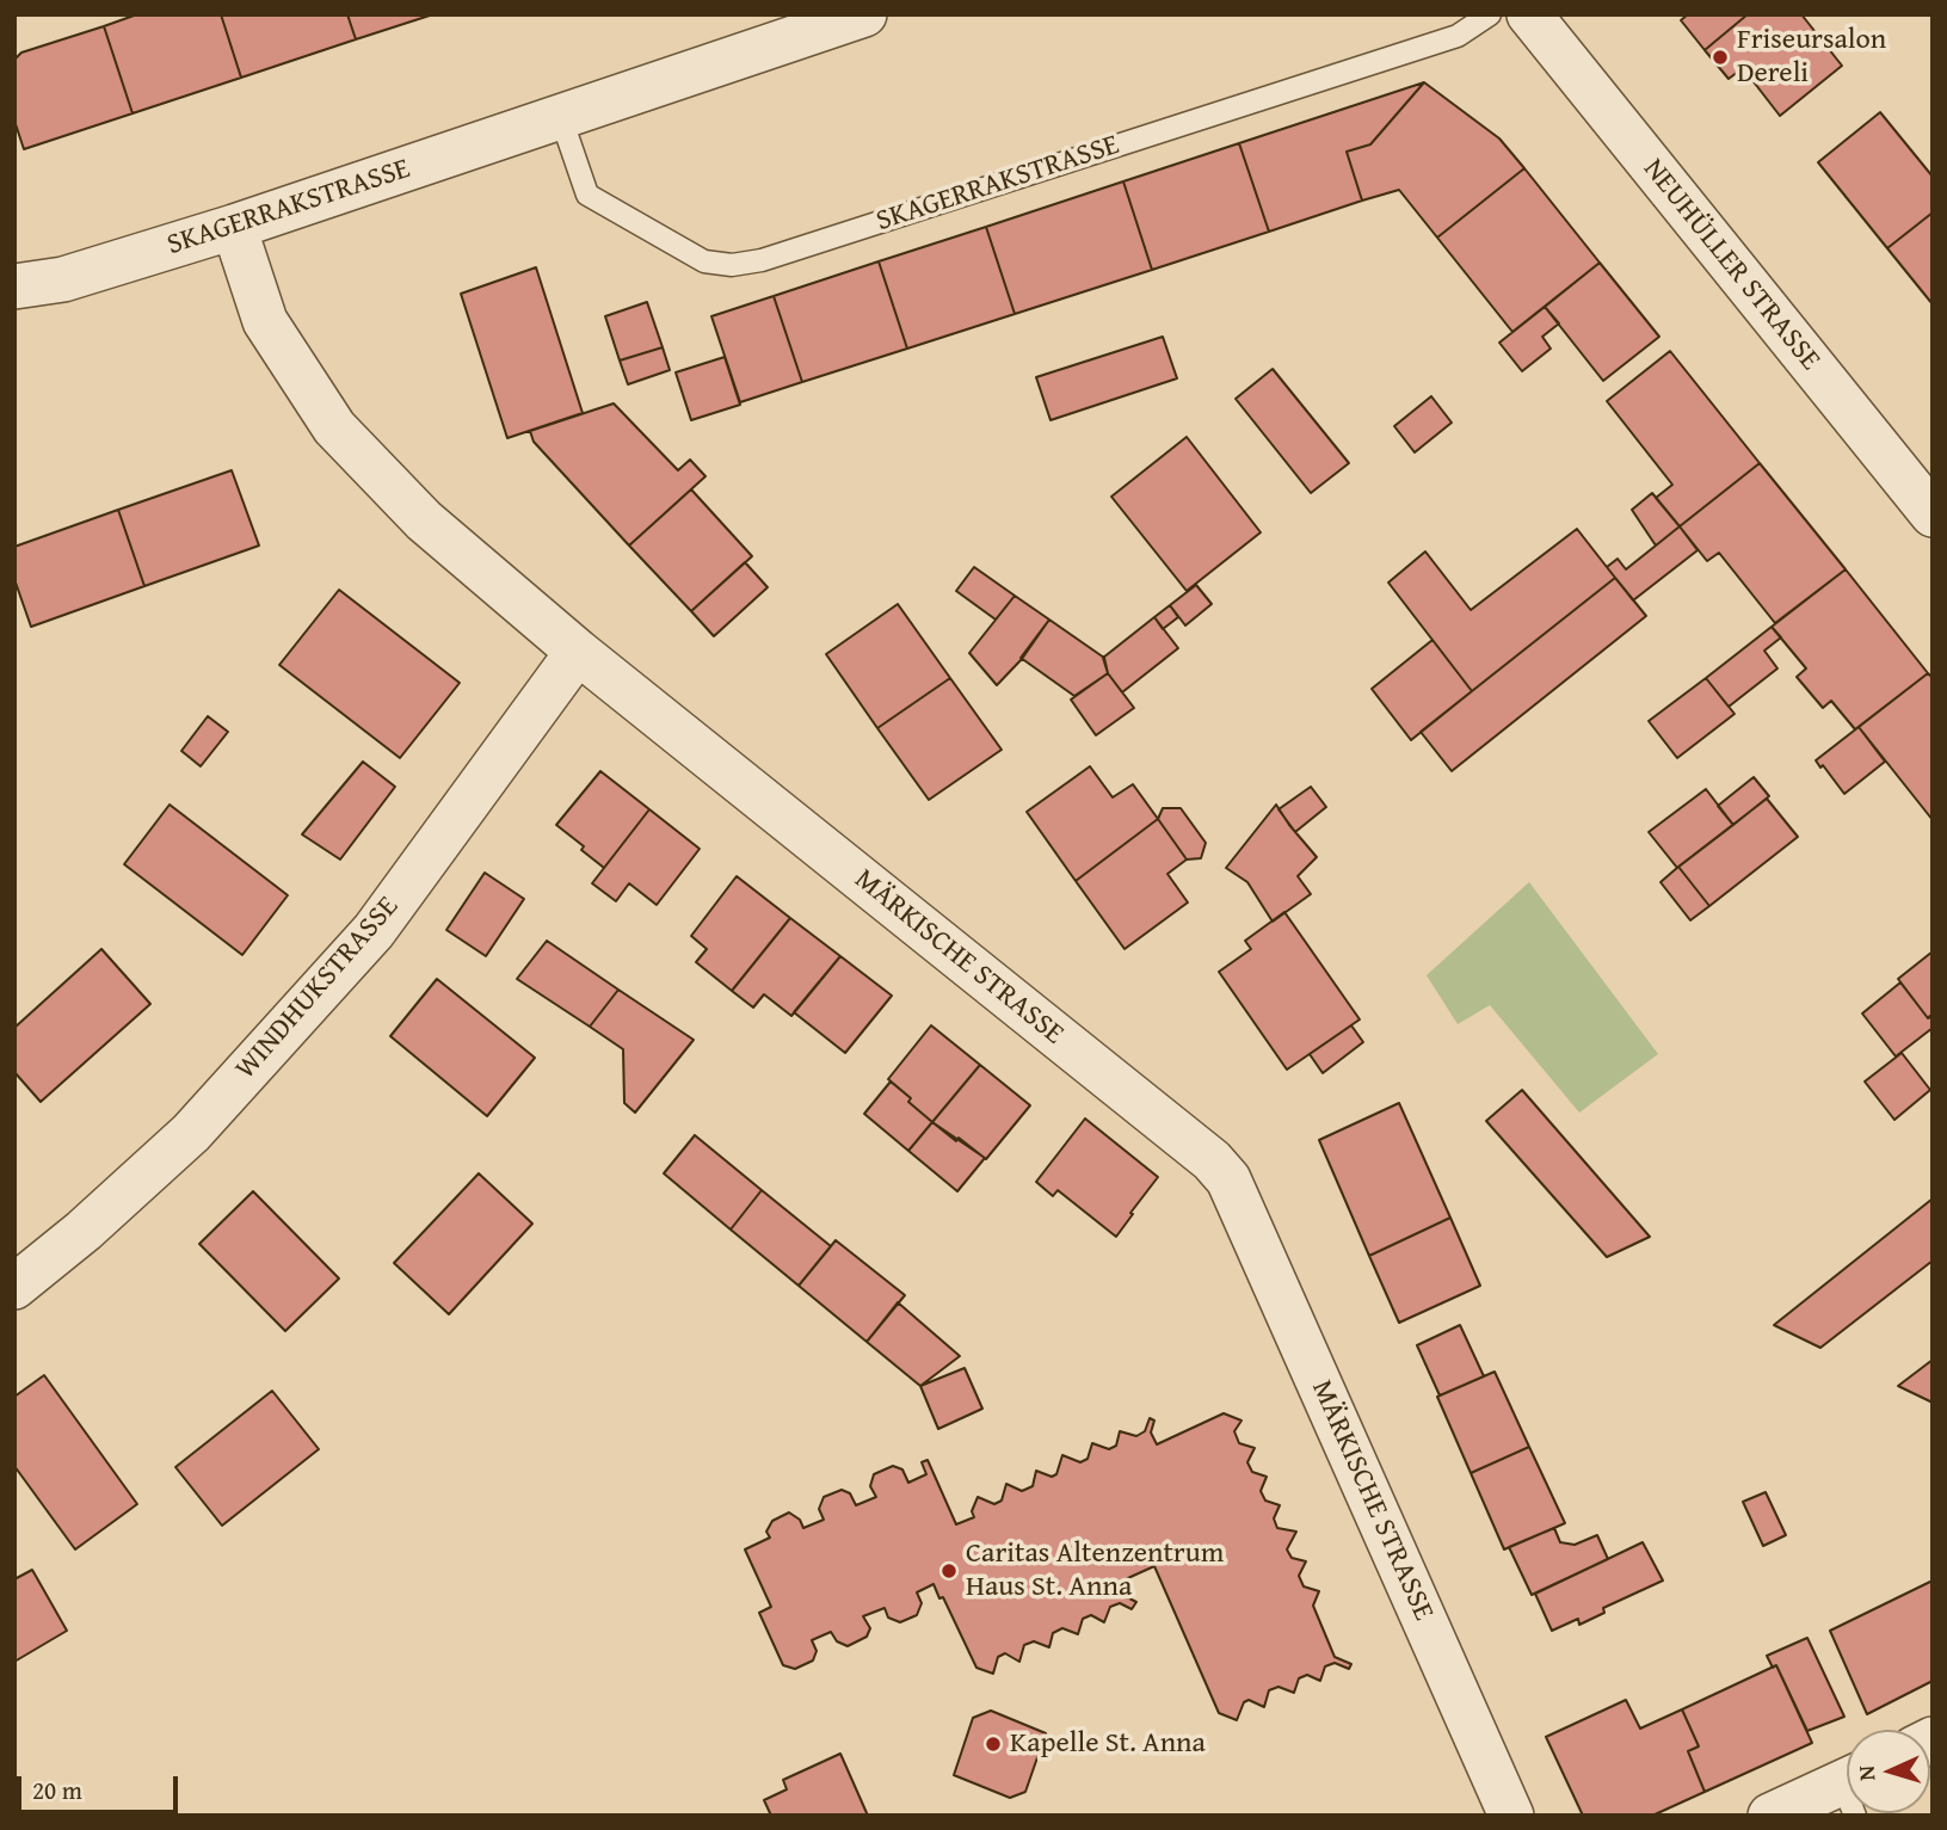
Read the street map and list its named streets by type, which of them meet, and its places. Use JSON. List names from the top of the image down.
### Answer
{
  "streets": {
    "street": [
      "SKAGERRAKSTRASSE",
      "NEUHÜLLER STRASSE",
      "MÄRKISCHE STRASSE",
      "WINDHUKSTRASSE"
    ]
  },
  "crossings": [
    ["SKAGERRAKSTRASSE", "MÄRKISCHE STRASSE"],
    ["MÄRKISCHE STRASSE", "WINDHUKSTRASSE"]
  ],
  "places": ["Friseursalon Dereli", "Caritas Altenzentrum Haus St. Anna", "Kapelle St. Anna"],
  "scale_bar": "20 m",
  "north": "left"
}
